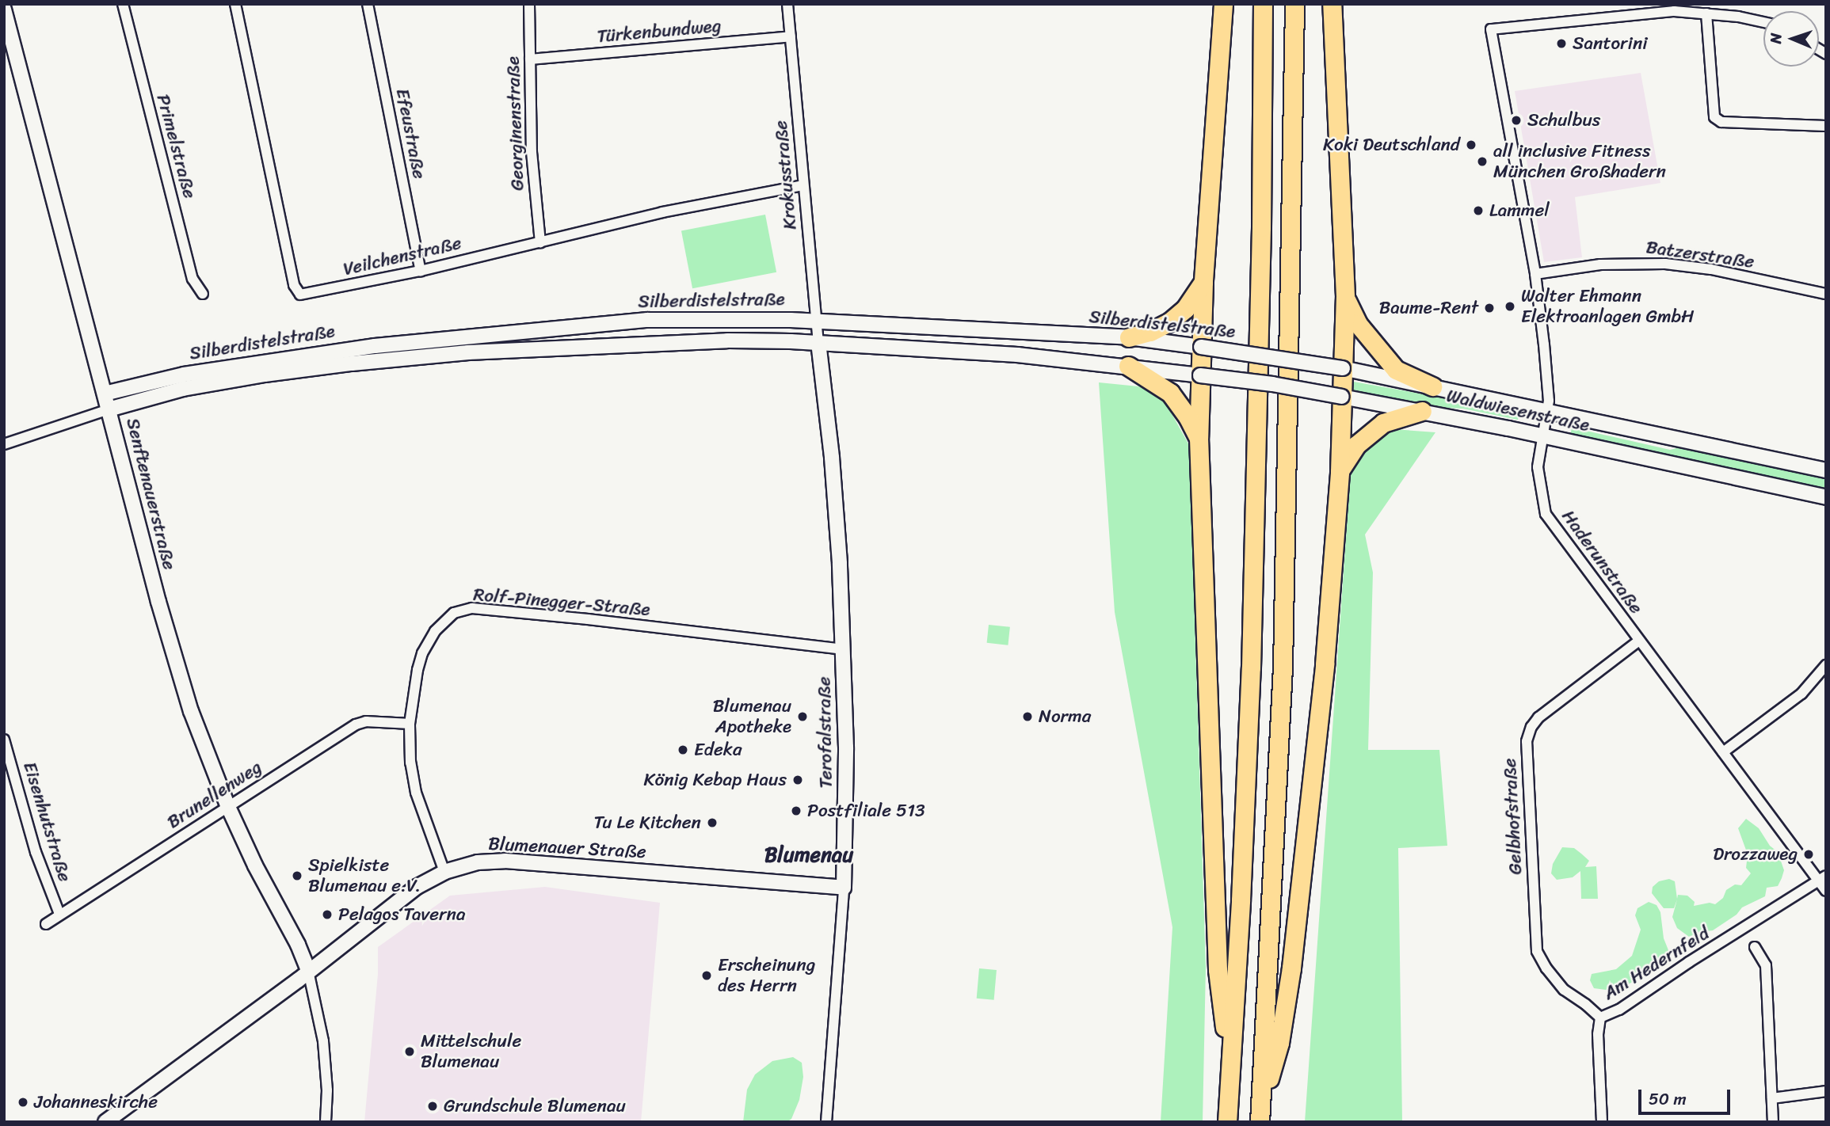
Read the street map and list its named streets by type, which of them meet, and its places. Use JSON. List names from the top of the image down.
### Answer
{
  "streets": {
    "street": [
      "Türkenbundweg",
      "Georginenstraße",
      "Efeustraße",
      "Primelstraße",
      "Krokusstraße",
      "Batzerstraße",
      "Veilchenstraße",
      "Silberdistelstraße",
      "Waldwiesenstraße",
      "Senftenauerstraße",
      "Haderunstraße",
      "Rolf-Pinegger-Straße",
      "Terofalstraße",
      "Brunellenweg",
      "Gelbhofstraße",
      "Eisenhutstraße",
      "Blumenauer Straße",
      "Am Hedernfeld"
    ]
  },
  "crossings": [
    ["Türkenbundweg", "Georginenstraße"],
    ["Türkenbundweg", "Krokusstraße"],
    ["Georginenstraße", "Veilchenstraße"],
    ["Efeustraße", "Veilchenstraße"],
    ["Krokusstraße", "Veilchenstraße"],
    ["Krokusstraße", "Silberdistelstraße"],
    ["Krokusstraße", "Terofalstraße"],
    ["Batzerstraße", "Haderunstraße"],
    ["Silberdistelstraße", "Waldwiesenstraße"],
    ["Silberdistelstraße", "Senftenauerstraße"],
    ["Silberdistelstraße", "Terofalstraße"],
    ["Waldwiesenstraße", "Haderunstraße"],
    ["Senftenauerstraße", "Brunellenweg"],
    ["Senftenauerstraße", "Blumenauer Straße"],
    ["Haderunstraße", "Gelbhofstraße"],
    ["Haderunstraße", "Am Hedernfeld"],
    ["Rolf-Pinegger-Straße", "Terofalstraße"],
    ["Rolf-Pinegger-Straße", "Brunellenweg"],
    ["Rolf-Pinegger-Straße", "Blumenauer Straße"],
    ["Terofalstraße", "Blumenauer Straße"],
    ["Brunellenweg", "Eisenhutstraße"],
    ["Gelbhofstraße", "Am Hedernfeld"]
  ],
  "districts": ["Blumenau"],
  "places": [
    "Santorini",
    "Schulbus",
    "Koki Deutschland",
    "all inclusive Fitness München Großhadern",
    "Lammel",
    "Walter Ehmann Elektroanlagen GmbH",
    "Baume-Rent",
    "Blumenau Apotheke",
    "Norma",
    "Edeka",
    "König Kebap Haus",
    "Postfiliale 513",
    "Tu Le Kitchen",
    "Drozzaweg",
    "Spielkiste Blumenau e.V.",
    "Pelagos Taverna",
    "Erscheinung des Herrn",
    "Mittelschule Blumenau",
    "Johanneskirche",
    "Grundschule Blumenau"
  ],
  "scale_bar": "50 m",
  "north": "left"
}
